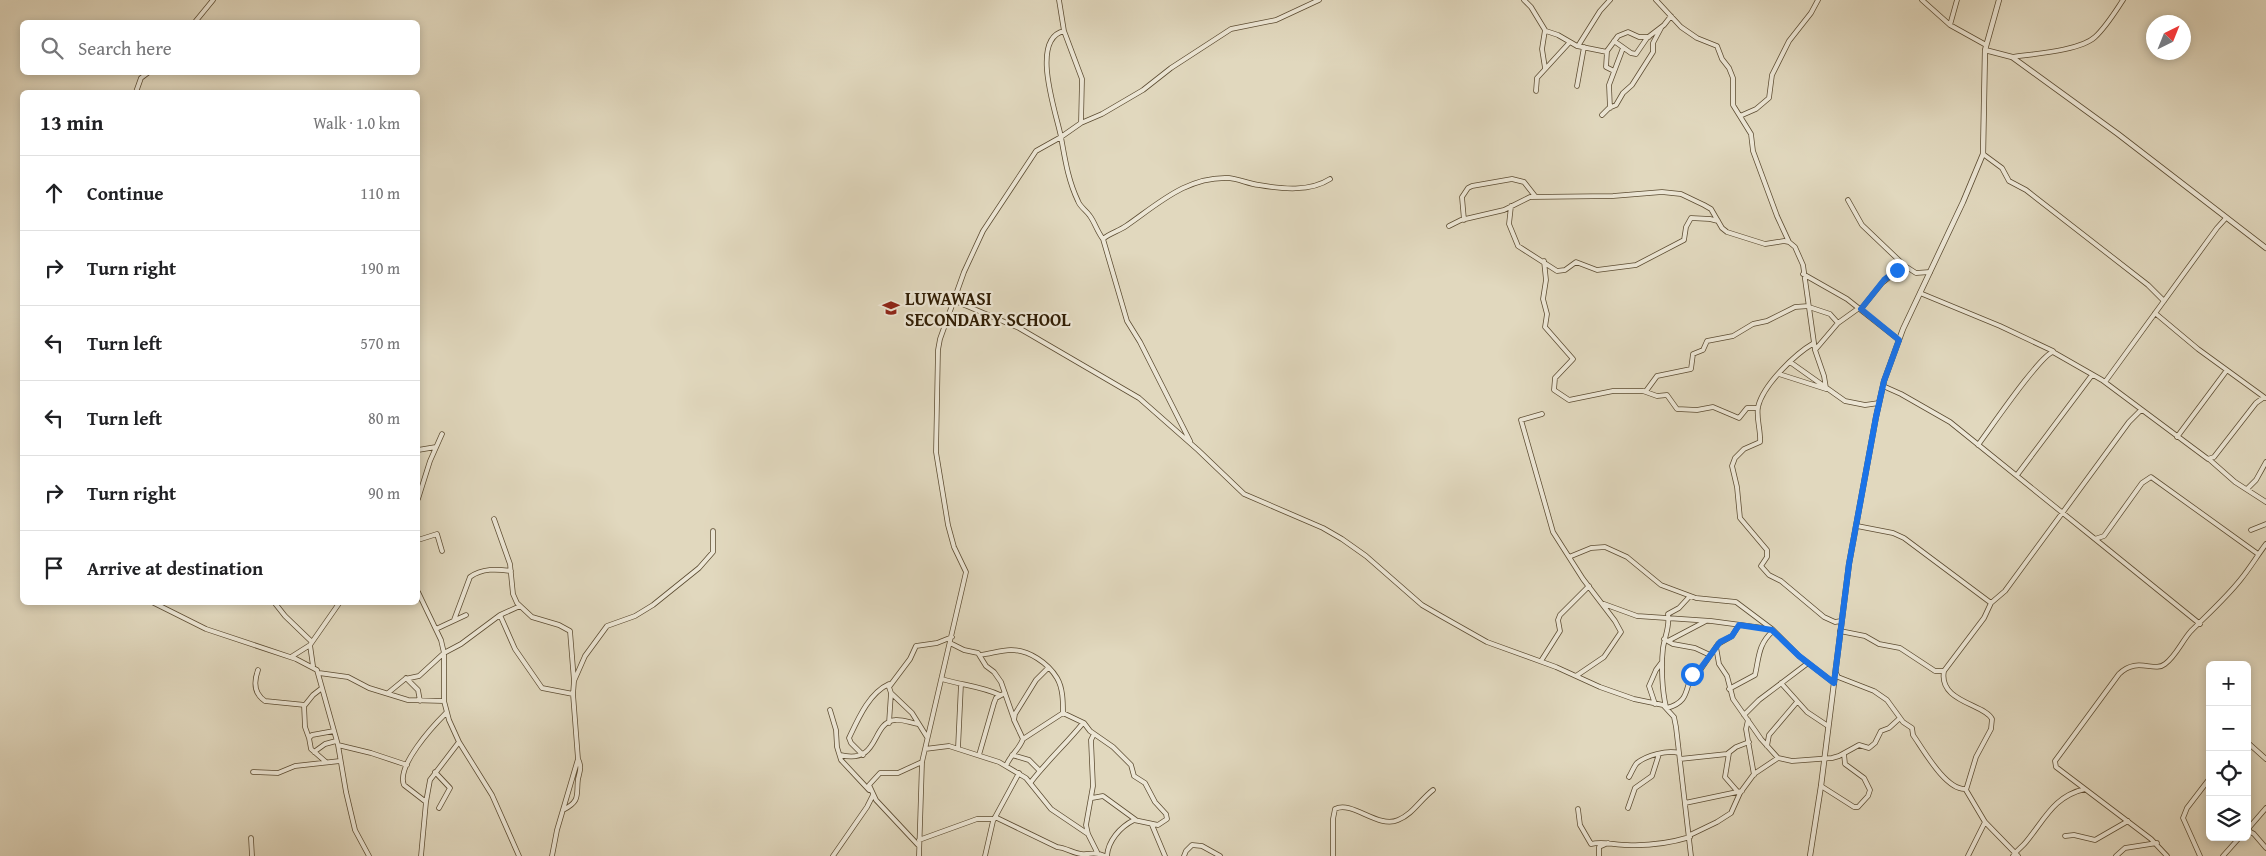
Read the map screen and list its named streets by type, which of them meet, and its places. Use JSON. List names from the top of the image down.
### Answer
{
  "places": {
    "school or university": ["LUWAWASI SECONDARY SCHOOL"]
  },
  "north": "top right",
  "page": {
    "search": "Search here",
    "heading": ["13 min", "Walk · 1.0 km"],
    "list": [
      ["Continue", "110 m"],
      ["Turn right", "190 m"],
      ["Turn left", "570 m"],
      ["Turn left", "80 m"],
      ["Turn right", "90 m"],
      "Arrive at destination"
    ],
    "map_buttons": ["+", "−"]
  }
}
